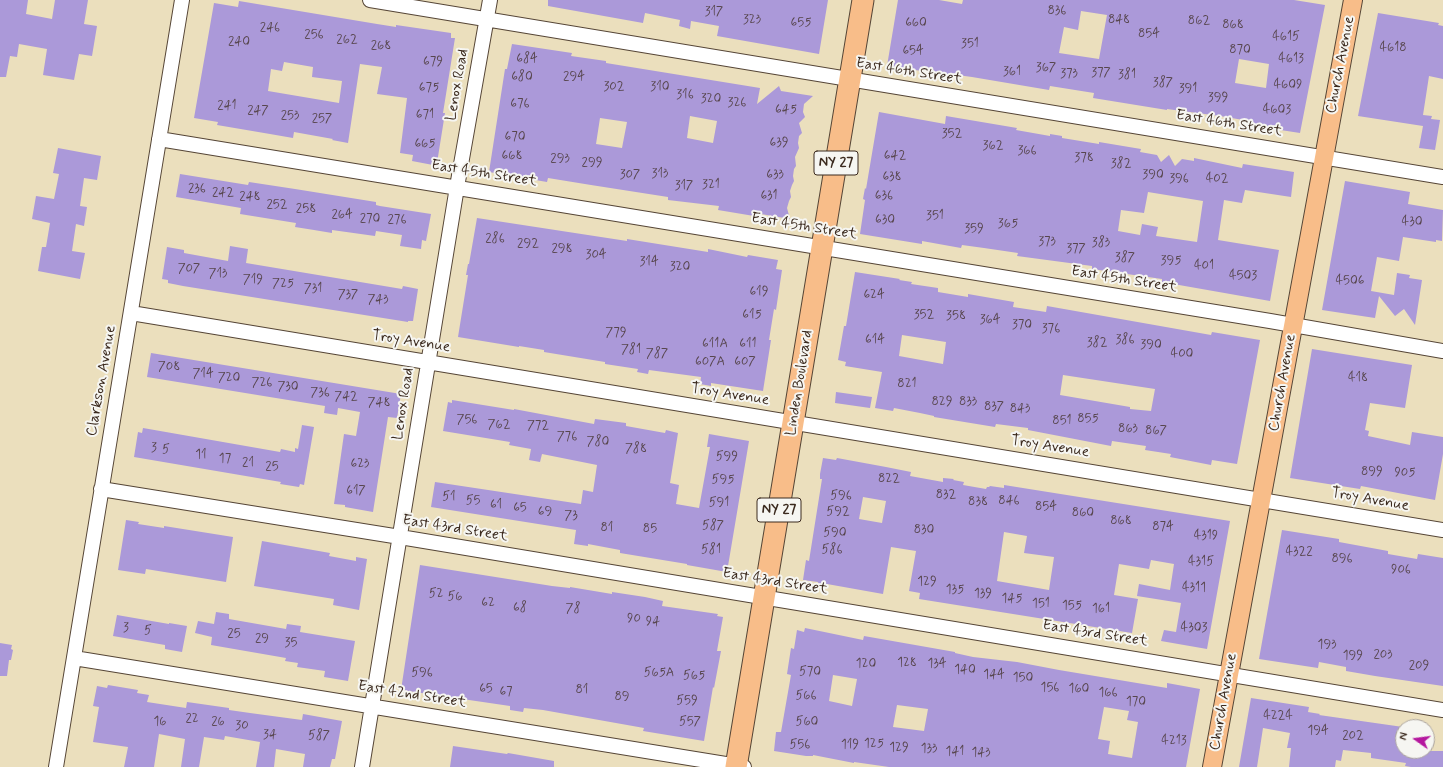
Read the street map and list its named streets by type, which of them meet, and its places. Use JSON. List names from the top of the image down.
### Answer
{
  "streets": {
    "highway": ["NY 27", "Linden Boulevard"],
    "main road": ["Church Avenue"],
    "street": [
      "East 46th Street",
      "Lenox Road",
      "East 45th Street",
      "Troy Avenue",
      "Clarkson Avenue",
      "East 43rd Street",
      "East 42nd Street"
    ]
  },
  "crossings": [
    ["Church Avenue", "East 46th Street"],
    ["Church Avenue", "East 45th Street"],
    ["Church Avenue", "Troy Avenue"],
    ["Church Avenue", "East 43rd Street"],
    ["East 46th Street", "Lenox Road"],
    ["East 46th Street", "Linden Boulevard"],
    ["Lenox Road", "East 45th Street"],
    ["Lenox Road", "Troy Avenue"],
    ["Lenox Road", "East 43rd Street"],
    ["Lenox Road", "East 42nd Street"],
    ["East 45th Street", "Clarkson Avenue"],
    ["East 45th Street", "Linden Boulevard"],
    ["Troy Avenue", "Clarkson Avenue"],
    ["Troy Avenue", "Linden Boulevard"],
    ["Clarkson Avenue", "East 43rd Street"],
    ["Clarkson Avenue", "East 42nd Street"],
    ["Linden Boulevard", "East 43rd Street"],
    ["Linden Boulevard", "East 42nd Street"]
  ],
  "house_numbers": [
    "836",
    "317",
    "323",
    "848",
    "862",
    "655",
    "660",
    "868",
    "246",
    "854",
    "256",
    "4615",
    "262",
    "240",
    "351",
    "268",
    "4618",
    "870",
    "654",
    "684",
    "4613",
    "679",
    "367",
    "361",
    "377",
    "373",
    "381",
    "680",
    "294",
    "387",
    "4609",
    "302",
    "310",
    "675",
    "391",
    "316",
    "399",
    "320",
    "326",
    "676",
    "241",
    "645",
    "4603",
    "247",
    "671",
    "253",
    "257",
    "352",
    "670",
    "639",
    "665",
    "362",
    "366",
    "668",
    "642",
    "378",
    "293",
    "299",
    "382",
    "313",
    "307",
    "633",
    "390",
    "638",
    "396",
    "402",
    "321",
    "317",
    "236",
    "242",
    "631",
    "636",
    "248",
    "252",
    "258",
    "264",
    "351",
    "270",
    "276",
    "630",
    "430",
    "365",
    "359",
    "286",
    "373",
    "383",
    "292",
    "298",
    "377",
    "304",
    "387",
    "395",
    "314",
    "401",
    "320",
    "707",
    "713",
    "4503",
    "719",
    "4506",
    "725",
    "731",
    "619",
    "737",
    "624",
    "743",
    "615",
    "352",
    "358",
    "364",
    "370",
    "376",
    "779",
    "614",
    "386",
    "382",
    "611A",
    "611",
    "390",
    "781",
    "787",
    "400",
    "607A",
    "607",
    "708",
    "714",
    "720",
    "418",
    "726",
    "821",
    "730",
    "736",
    "742",
    "829",
    "833",
    "748",
    "837",
    "843",
    "855",
    "756",
    "851",
    "762",
    "772",
    "863",
    "867",
    "776",
    "780",
    "3",
    "788",
    "5",
    "11",
    "599",
    "17",
    "21",
    "623",
    "25",
    "899",
    "905",
    "822",
    "595",
    "617",
    "832",
    "596",
    "51",
    "55",
    "846",
    "838",
    "591",
    "61",
    "854",
    "65",
    "69",
    "592",
    "860",
    "73",
    "868",
    "587",
    "874",
    "81",
    "85",
    "830",
    "590",
    "4319",
    "581",
    "586",
    "4322",
    "896",
    "4315",
    "906",
    "129",
    "4311",
    "135",
    "52",
    "139",
    "56",
    "145",
    "62",
    "151",
    "155",
    "68",
    "78",
    "161",
    "90",
    "94",
    "3",
    "4303",
    "5",
    "25",
    "29",
    "35",
    "193",
    "203",
    "199",
    "128",
    "120",
    "134",
    "209",
    "140",
    "570",
    "596",
    "565A",
    "144",
    "565",
    "150",
    "156",
    "65",
    "160",
    "81",
    "67",
    "166",
    "566",
    "89",
    "559",
    "170",
    "4224",
    "22",
    "16",
    "26",
    "557",
    "560",
    "30",
    "194",
    "34",
    "587",
    "202",
    "4213",
    "125",
    "556",
    "119",
    "129",
    "133",
    "141",
    "143"
  ],
  "north": "left"
}
